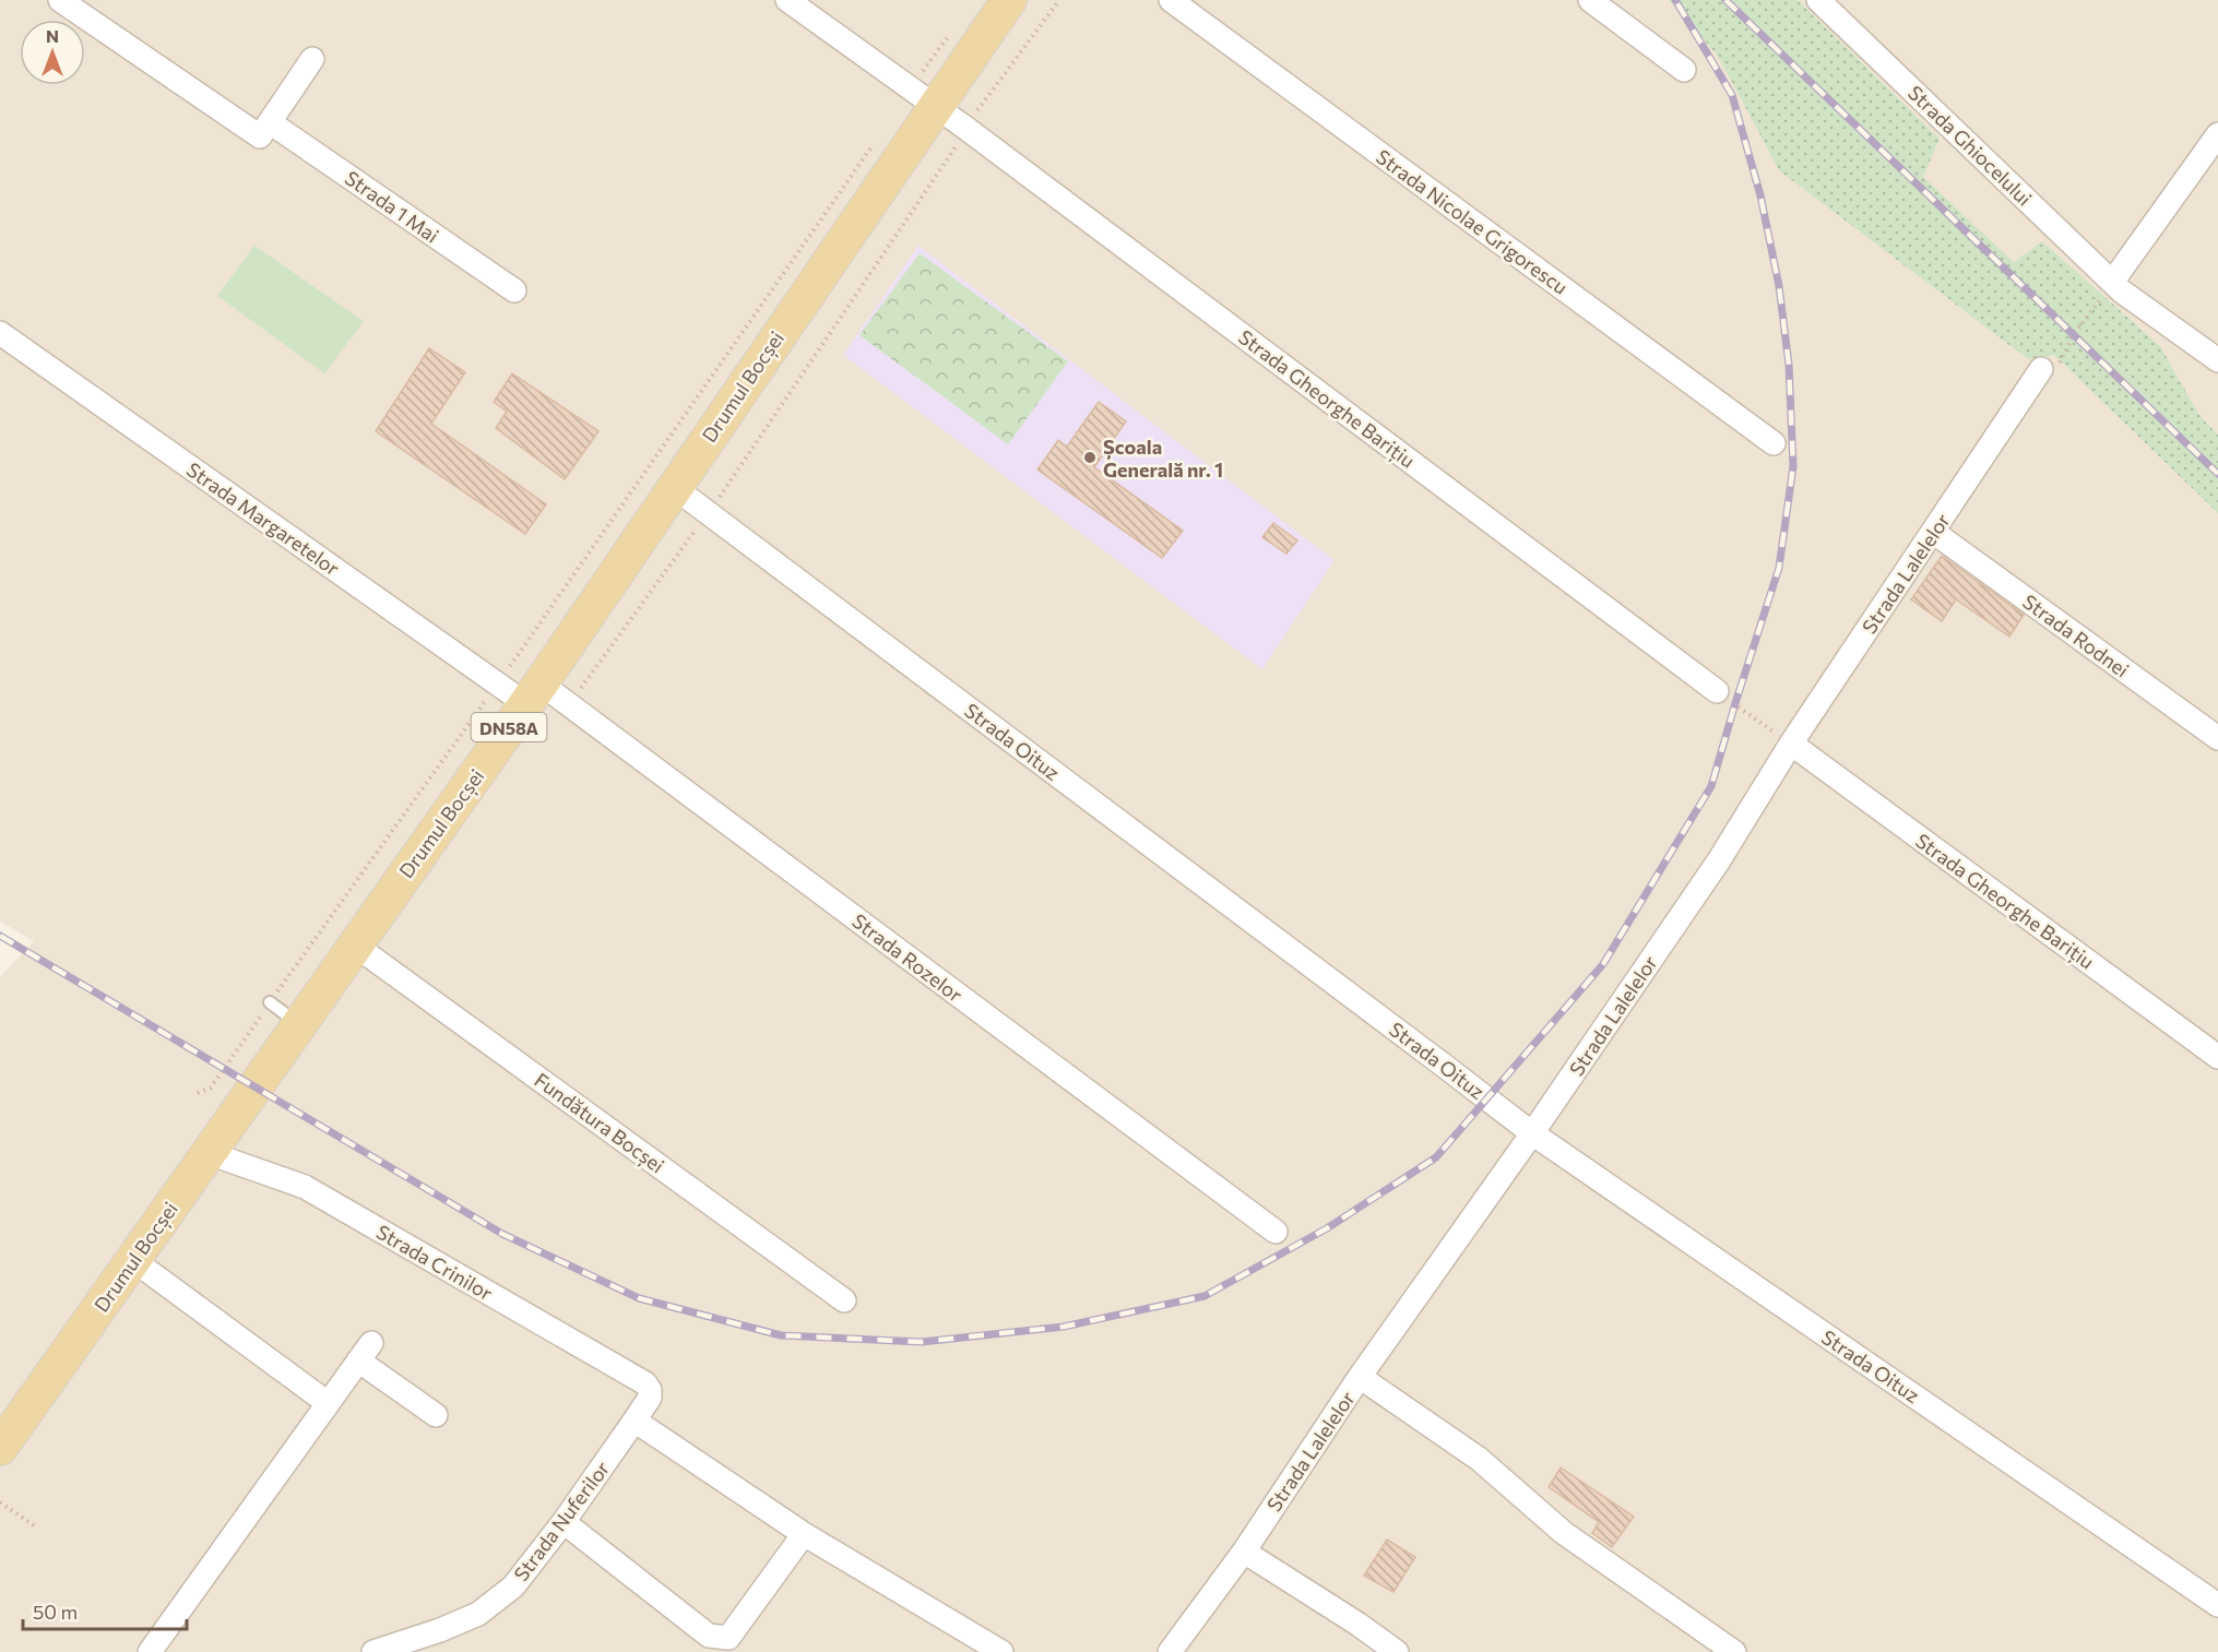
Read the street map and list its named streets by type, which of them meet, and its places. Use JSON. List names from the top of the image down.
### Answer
{
  "streets": {
    "main road": ["Drumul Bocșei", "DN58A"],
    "street": [
      "Strada Ghiocelului",
      "Strada 1 Mai",
      "Strada Nicolae Grigorescu",
      "Strada Gheorghe Barițiu",
      "Strada Margaretelor",
      "Strada Lalelelor",
      "Strada Rodnei",
      "Strada Oituz",
      "Strada Rozelor",
      "Fundătura Bocșei",
      "Strada Crinilor",
      "Strada Nuferilor"
    ]
  },
  "crossings": [
    ["Drumul Bocșei", "Strada Gheorghe Barițiu"],
    ["Drumul Bocșei", "Strada Margaretelor"],
    ["Drumul Bocșei", "Strada Oituz"],
    ["Drumul Bocșei", "Strada Rozelor"],
    ["Drumul Bocșei", "Fundătura Bocșei"],
    ["Drumul Bocșei", "Strada Crinilor"],
    ["Strada Gheorghe Barițiu", "Strada Lalelelor"],
    ["Strada Margaretelor", "Strada Rozelor"],
    ["Strada Lalelelor", "Strada Rodnei"],
    ["Strada Lalelelor", "Strada Oituz"],
    ["Strada Crinilor", "Strada Nuferilor"]
  ],
  "places": ["Școala Generală nr. 1"],
  "scale_bar": "50 m",
  "north": "top"
}
